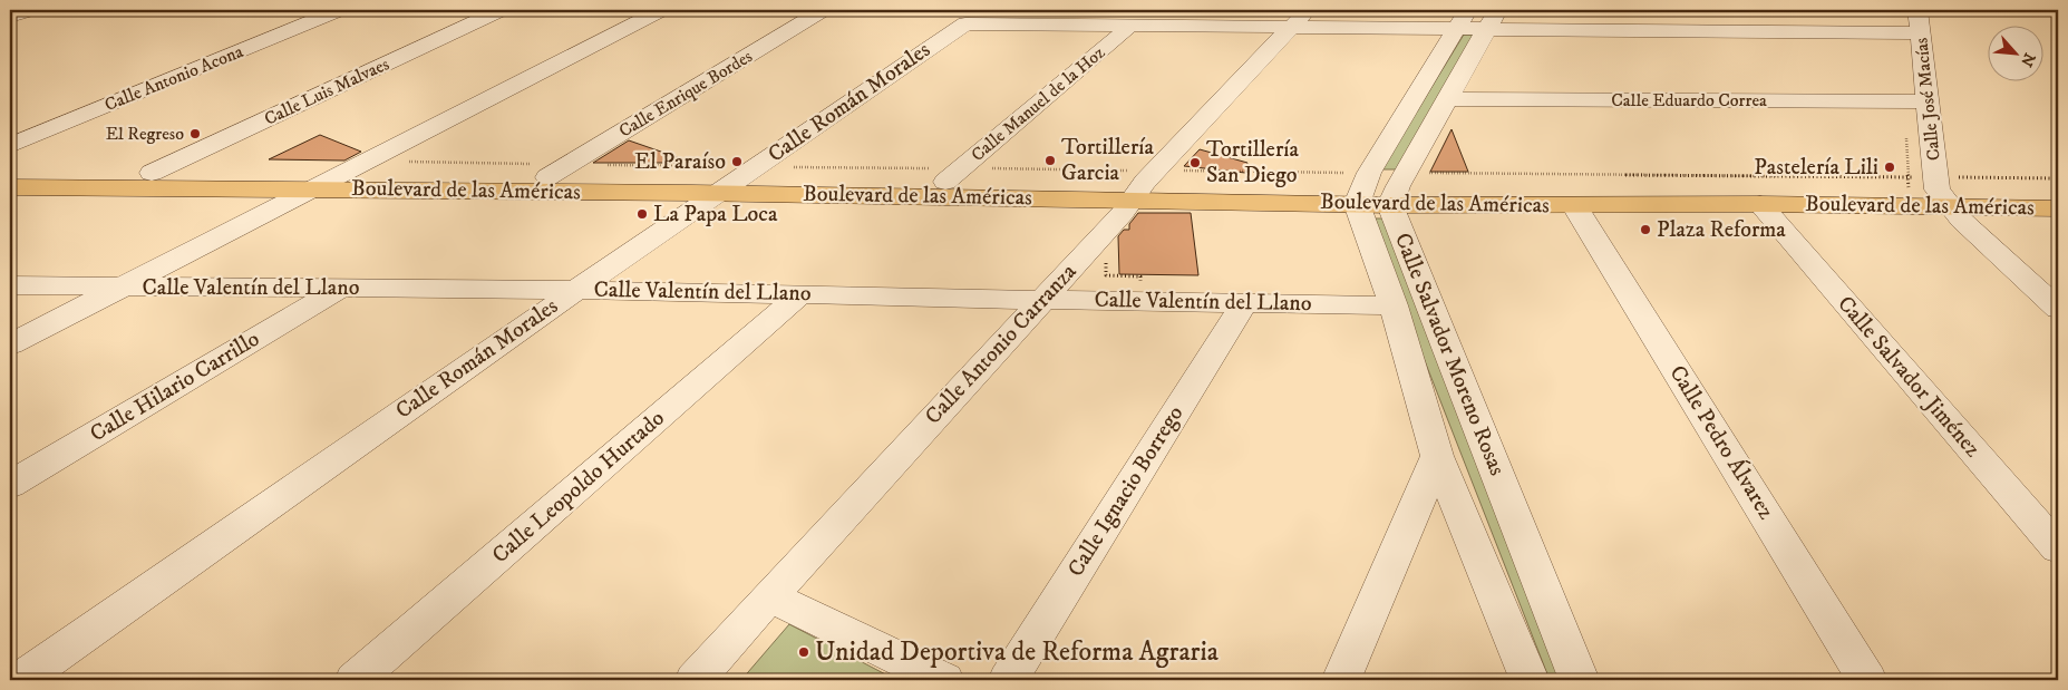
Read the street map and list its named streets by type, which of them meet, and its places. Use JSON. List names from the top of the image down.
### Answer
{
  "streets": {
    "main road": ["Boulevard de las Américas"],
    "street": [
      "Calle Antonio Acona",
      "Calle Luis Malvaes",
      "Calle Enrique Bordes",
      "Calle José Macías",
      "Calle Eduardo Correa",
      "Calle Román Morales",
      "Calle Manuel de la Hoz",
      "Calle Valentín del Llano",
      "Calle Antonio Carranza",
      "Calle Salvador Moreno Rosas",
      "Calle Salvador Jiménez",
      "Calle Hilario Carrillo",
      "Calle Pedro Álvarez",
      "Calle Leopoldo Hurtado",
      "Calle Ignacio Borrego"
    ]
  },
  "crossings": [
    ["Calle Luis Malvaes", "Boulevard de las Américas"],
    ["Calle Enrique Bordes", "Boulevard de las Américas"],
    ["Calle José Macías", "Calle Eduardo Correa"],
    ["Calle José Macías", "Boulevard de las Américas"],
    ["Calle Román Morales", "Calle Manuel de la Hoz"],
    ["Calle Román Morales", "Boulevard de las Américas"],
    ["Calle Román Morales", "Calle Valentín del Llano"],
    ["Calle Manuel de la Hoz", "Boulevard de las Américas"],
    ["Boulevard de las Américas", "Calle Antonio Carranza"],
    ["Boulevard de las Américas", "Calle Salvador Moreno Rosas"],
    ["Boulevard de las Américas", "Calle Salvador Jiménez"],
    ["Boulevard de las Américas", "Calle Pedro Álvarez"],
    ["Calle Valentín del Llano", "Calle Antonio Carranza"],
    ["Calle Valentín del Llano", "Calle Salvador Moreno Rosas"],
    ["Calle Valentín del Llano", "Calle Hilario Carrillo"],
    ["Calle Valentín del Llano", "Calle Leopoldo Hurtado"],
    ["Calle Valentín del Llano", "Calle Ignacio Borrego"]
  ],
  "places": [
    "El Regreso",
    "Tortillería Garcia",
    "El Paraíso",
    "Tortillería San Diego",
    "Pastelería Lili",
    "La Papa Loca",
    "Plaza Reforma",
    "Unidad Deportiva de Reforma Agraria"
  ],
  "north": "bottom right"
}
